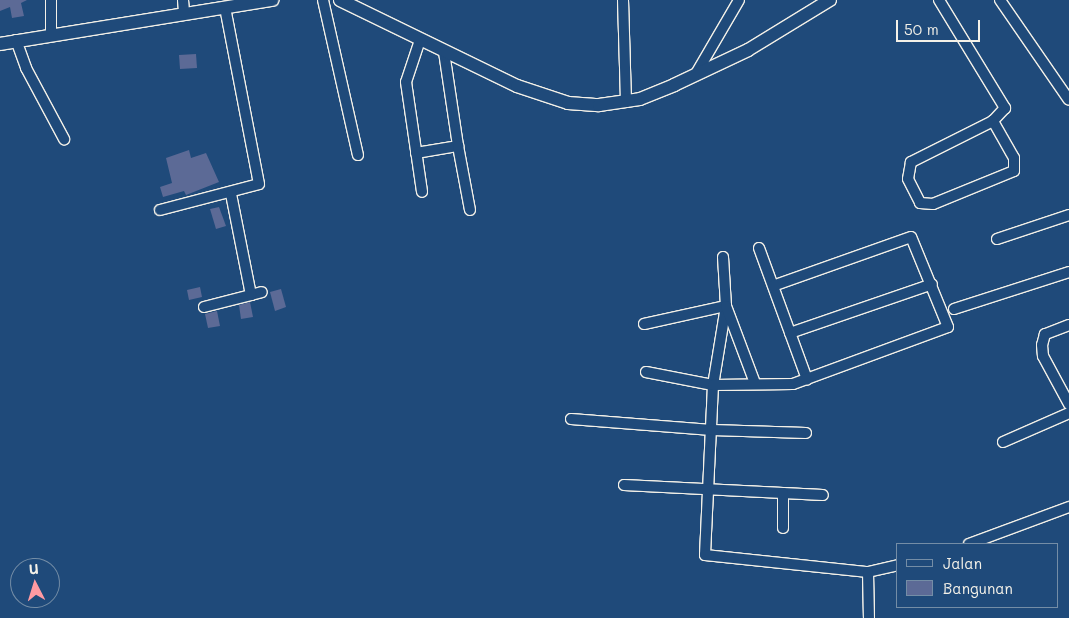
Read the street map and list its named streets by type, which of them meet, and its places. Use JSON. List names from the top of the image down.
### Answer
{
  "legend": ["Jalan", "Bangunan"],
  "scale_bar": "50 m",
  "north": "top"
}
